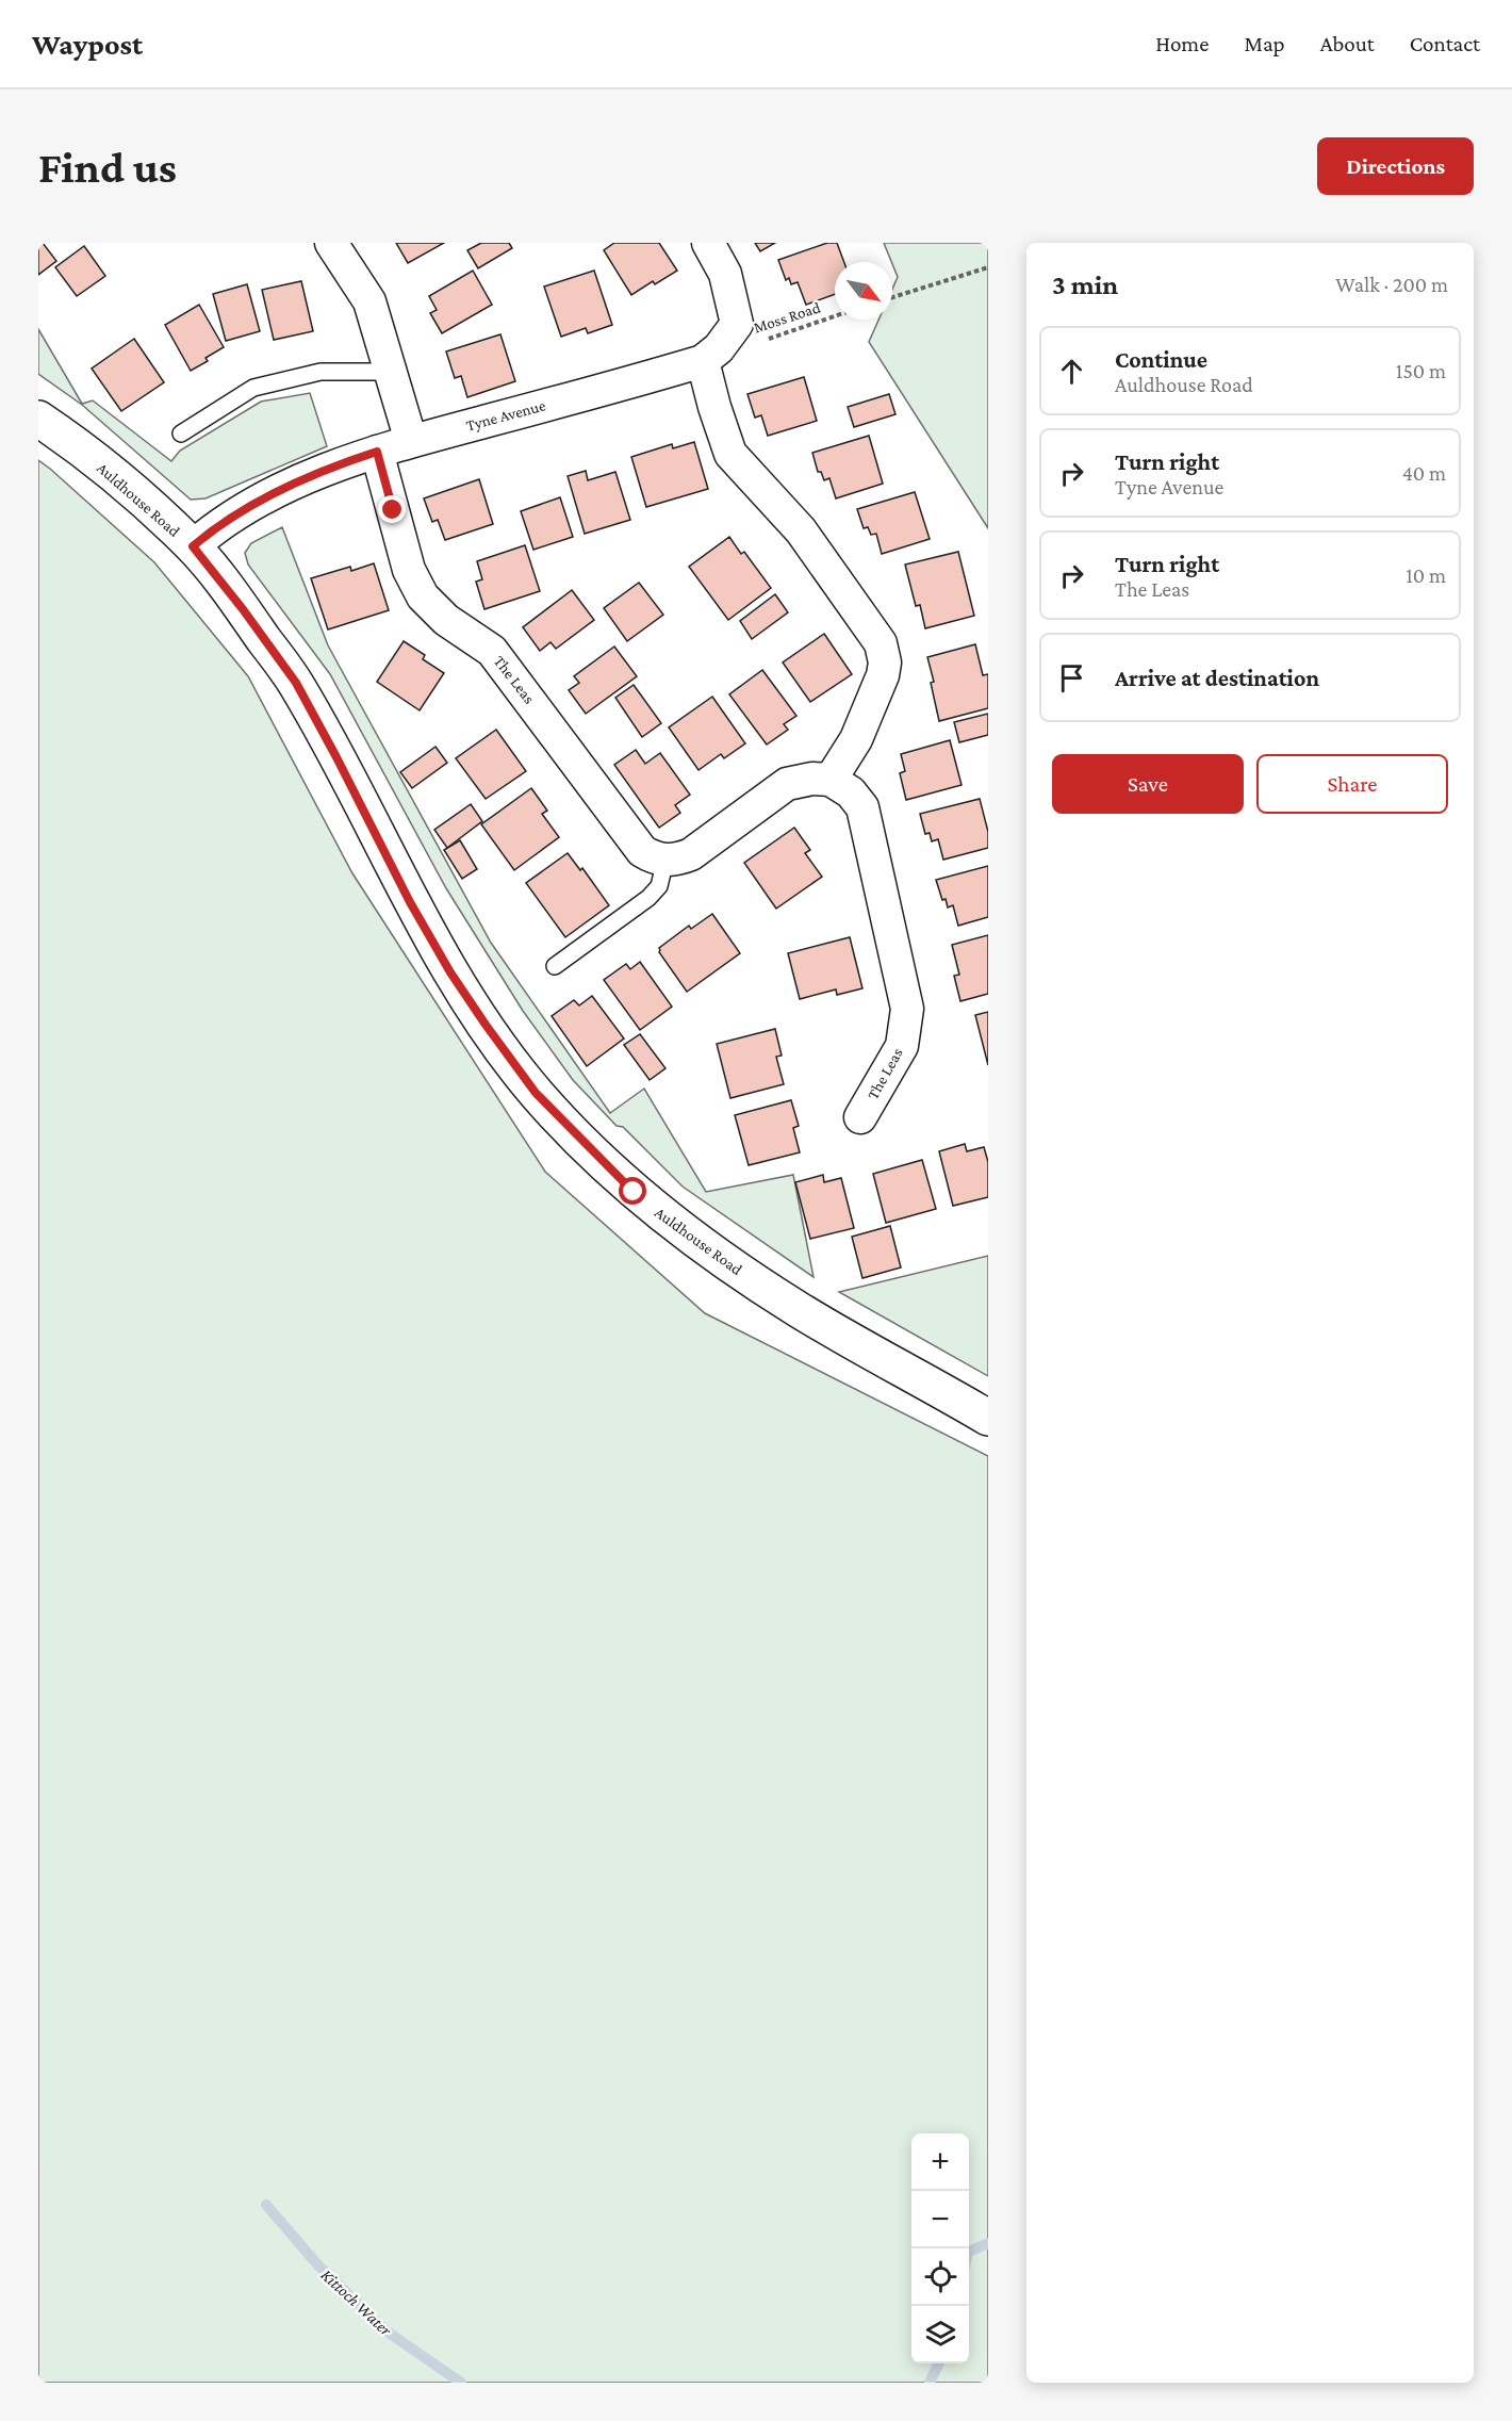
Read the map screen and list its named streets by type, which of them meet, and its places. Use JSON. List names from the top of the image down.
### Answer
{
  "streets": {
    "street": ["Tyne Avenue", "Auldhouse Road", "The Leas"],
    "path": ["Moss Road"]
  },
  "crossings": [
    ["Moss Road", "Tyne Avenue"],
    ["Tyne Avenue", "Auldhouse Road"],
    ["Tyne Avenue", "The Leas"]
  ],
  "water": ["Kittoch Water"],
  "north": "bottom right",
  "page": {
    "header": "Waypost",
    "nav": [
      "Home",
      "Map",
      "About",
      "Contact"
    ],
    "buttons": [
      "Directions",
      ["Save", "Share"]
    ],
    "title": "Find us",
    "heading": ["3 min", "Walk · 200 m"],
    "list": [
      ["Continue", "Auldhouse Road", "150 m"],
      ["Turn right", "Tyne Avenue", "40 m"],
      ["Turn right", "The Leas", "10 m"],
      "Arrive at destination"
    ],
    "map_buttons": ["+", "−"]
  }
}
